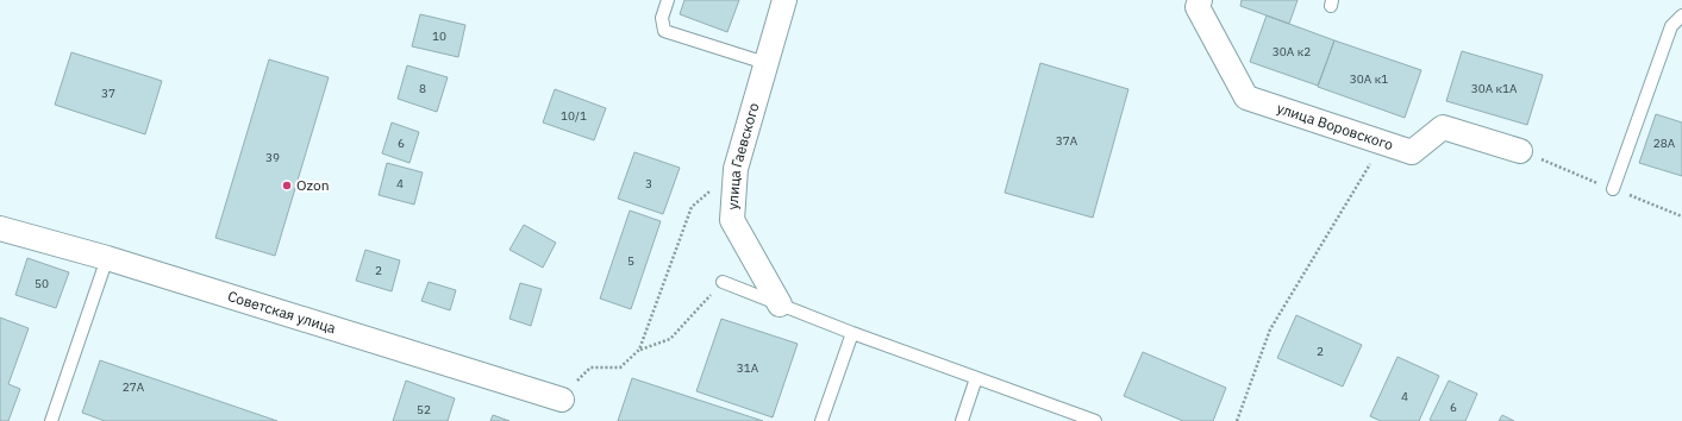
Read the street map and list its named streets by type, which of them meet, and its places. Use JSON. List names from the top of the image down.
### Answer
{
  "streets": {
    "street": ["улица Воровского", "улица Гаевского", "Советская улица"]
  },
  "places": ["Ozon"],
  "house_numbers": [
    "10",
    "30А к2",
    "30А к1",
    "8",
    "30А к1А",
    "37",
    "10/1",
    "37А",
    "6",
    "28А",
    "39",
    "4",
    "3",
    "5",
    "2",
    "50",
    "2",
    "31А",
    "27А",
    "4",
    "6",
    "52"
  ]
}
